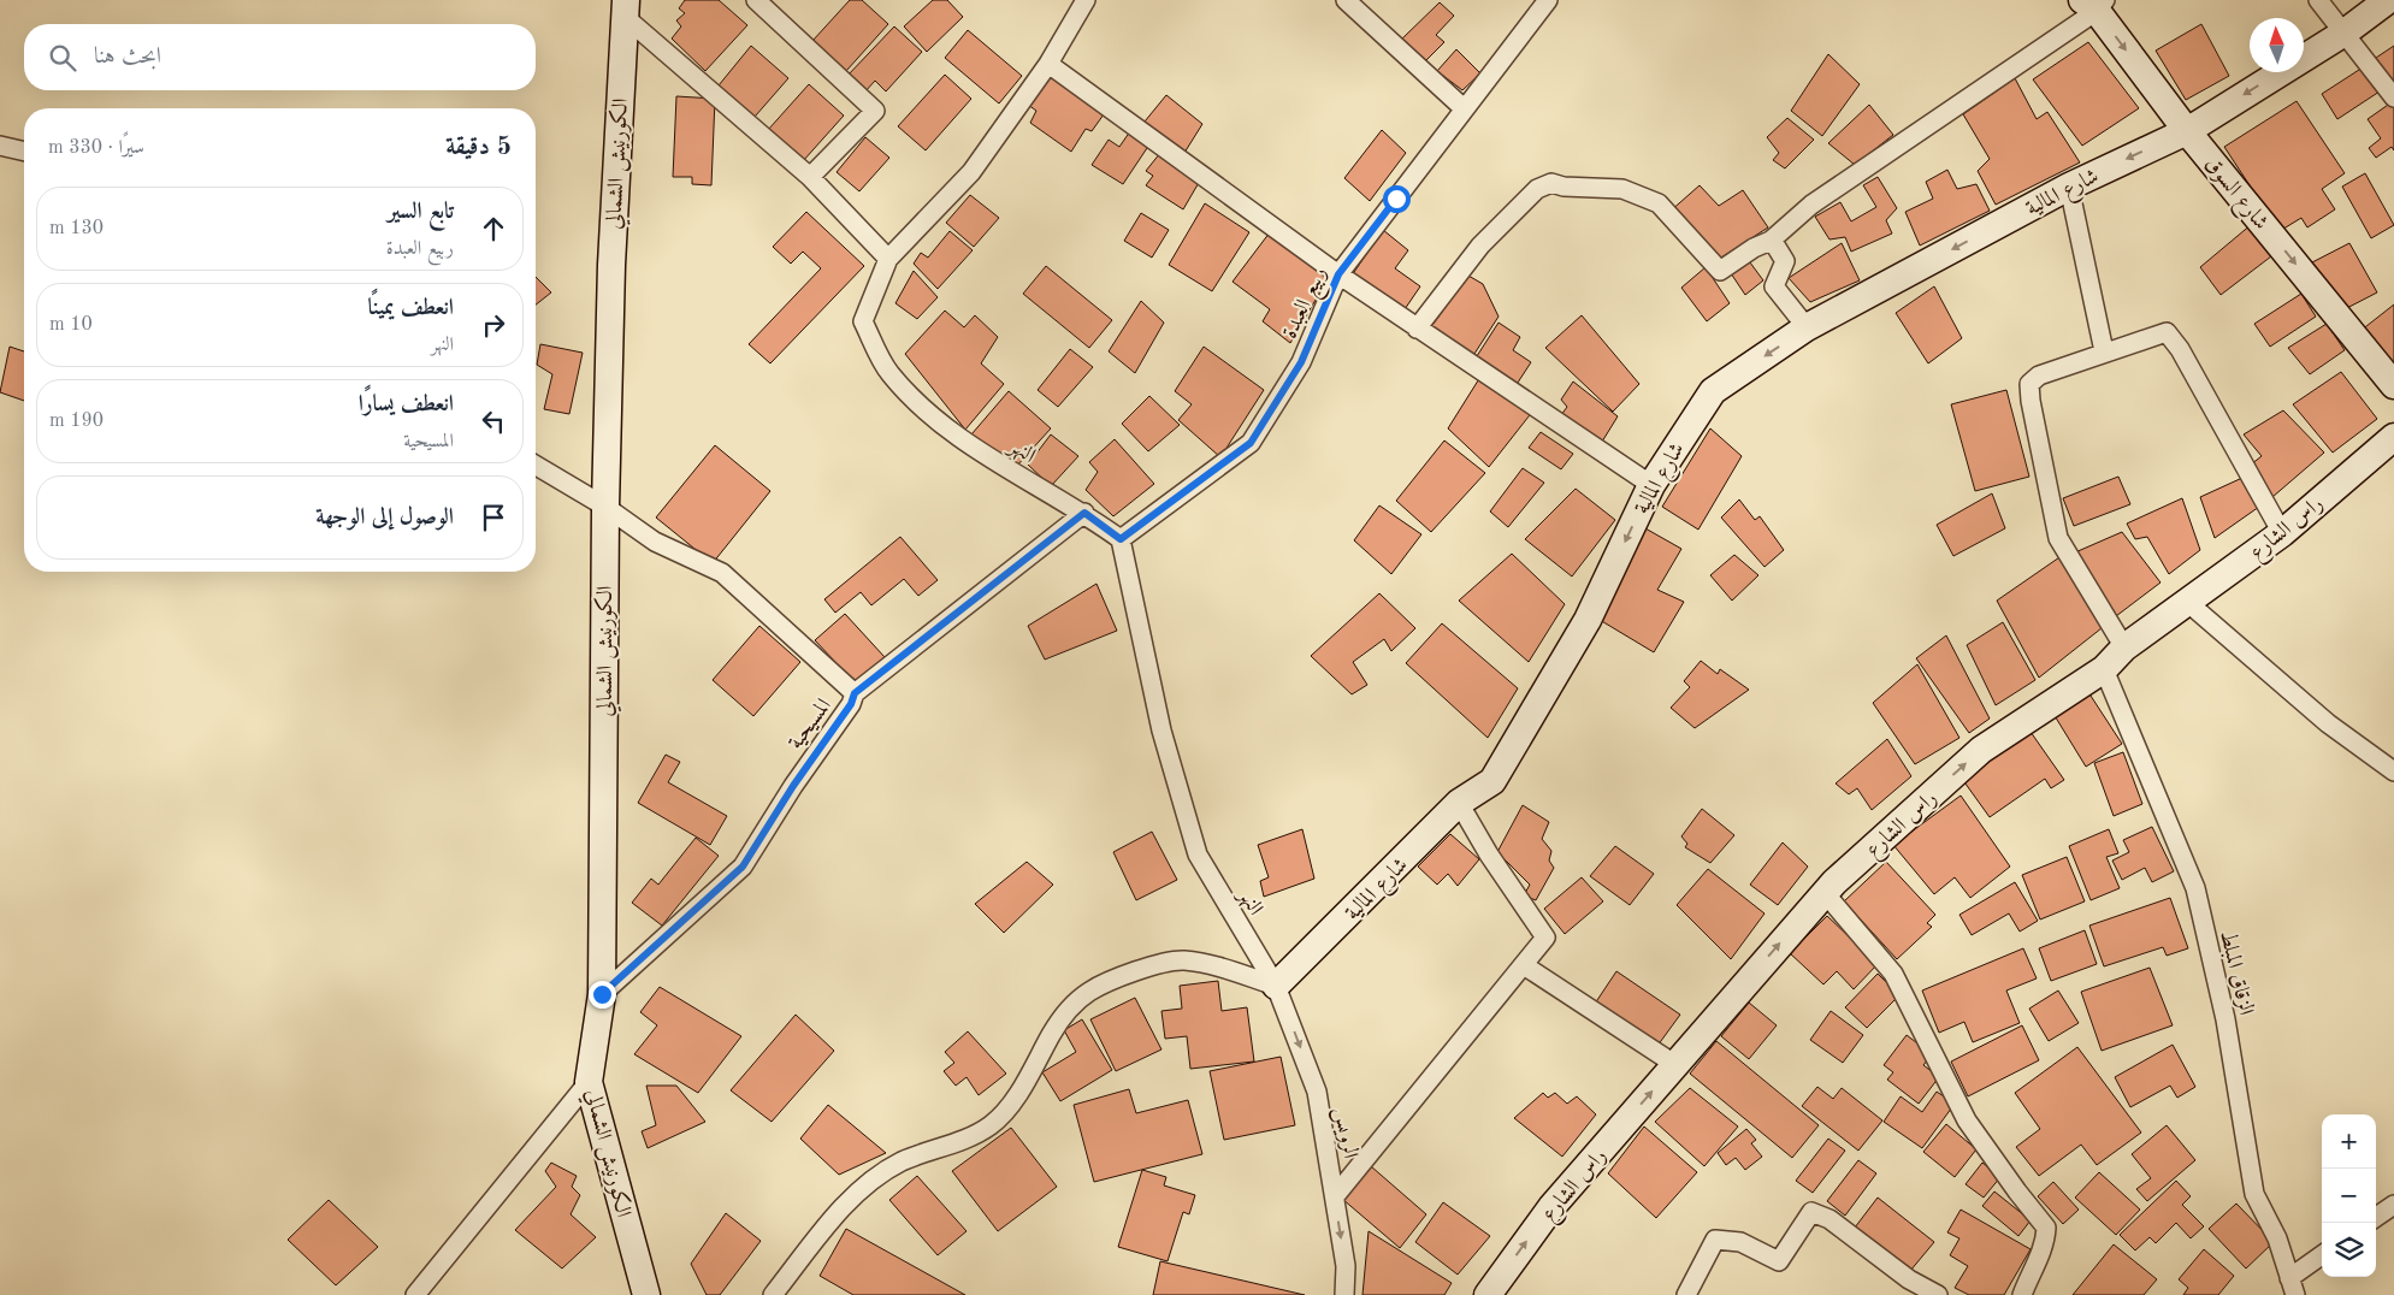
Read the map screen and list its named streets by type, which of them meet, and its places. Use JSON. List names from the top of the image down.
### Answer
{
  "streets": {
    "street": [
      "الكورنيش الشمالي",
      "شارع المالية",
      "شارع السوق",
      "ربيع العبدة",
      "النهر",
      "راس الشارع",
      "المسيحية",
      "الزقاق المبلط",
      "الرويس"
    ]
  },
  "crossings": [
    ["الكورنيش الشمالي", "المسيحية"],
    ["شارع المالية", "شارع السوق"],
    ["شارع المالية", "النهر"],
    ["شارع المالية", "الرويس"],
    ["ربيع العبدة", "النهر"],
    ["النهر", "المسيحية"],
    ["النهر", "الرويس"],
    ["راس الشارع", "الزقاق المبلط"]
  ],
  "one_way": ["شارع السوق", "الرويس"],
  "north": "top",
  "page": {
    "search": "ابحث هنا",
    "heading": ["5 دقيقة", "سيرًا · 330 m"],
    "list": [
      ["تابع السير", "ربيع العبدة", "130 m"],
      ["انعطف يمينًا", "النهر", "10 m"],
      ["انعطف يسارًا", "المسيحية", "190 m"],
      "الوصول إلى الوجهة"
    ],
    "map_buttons": ["+", "−"]
  }
}
